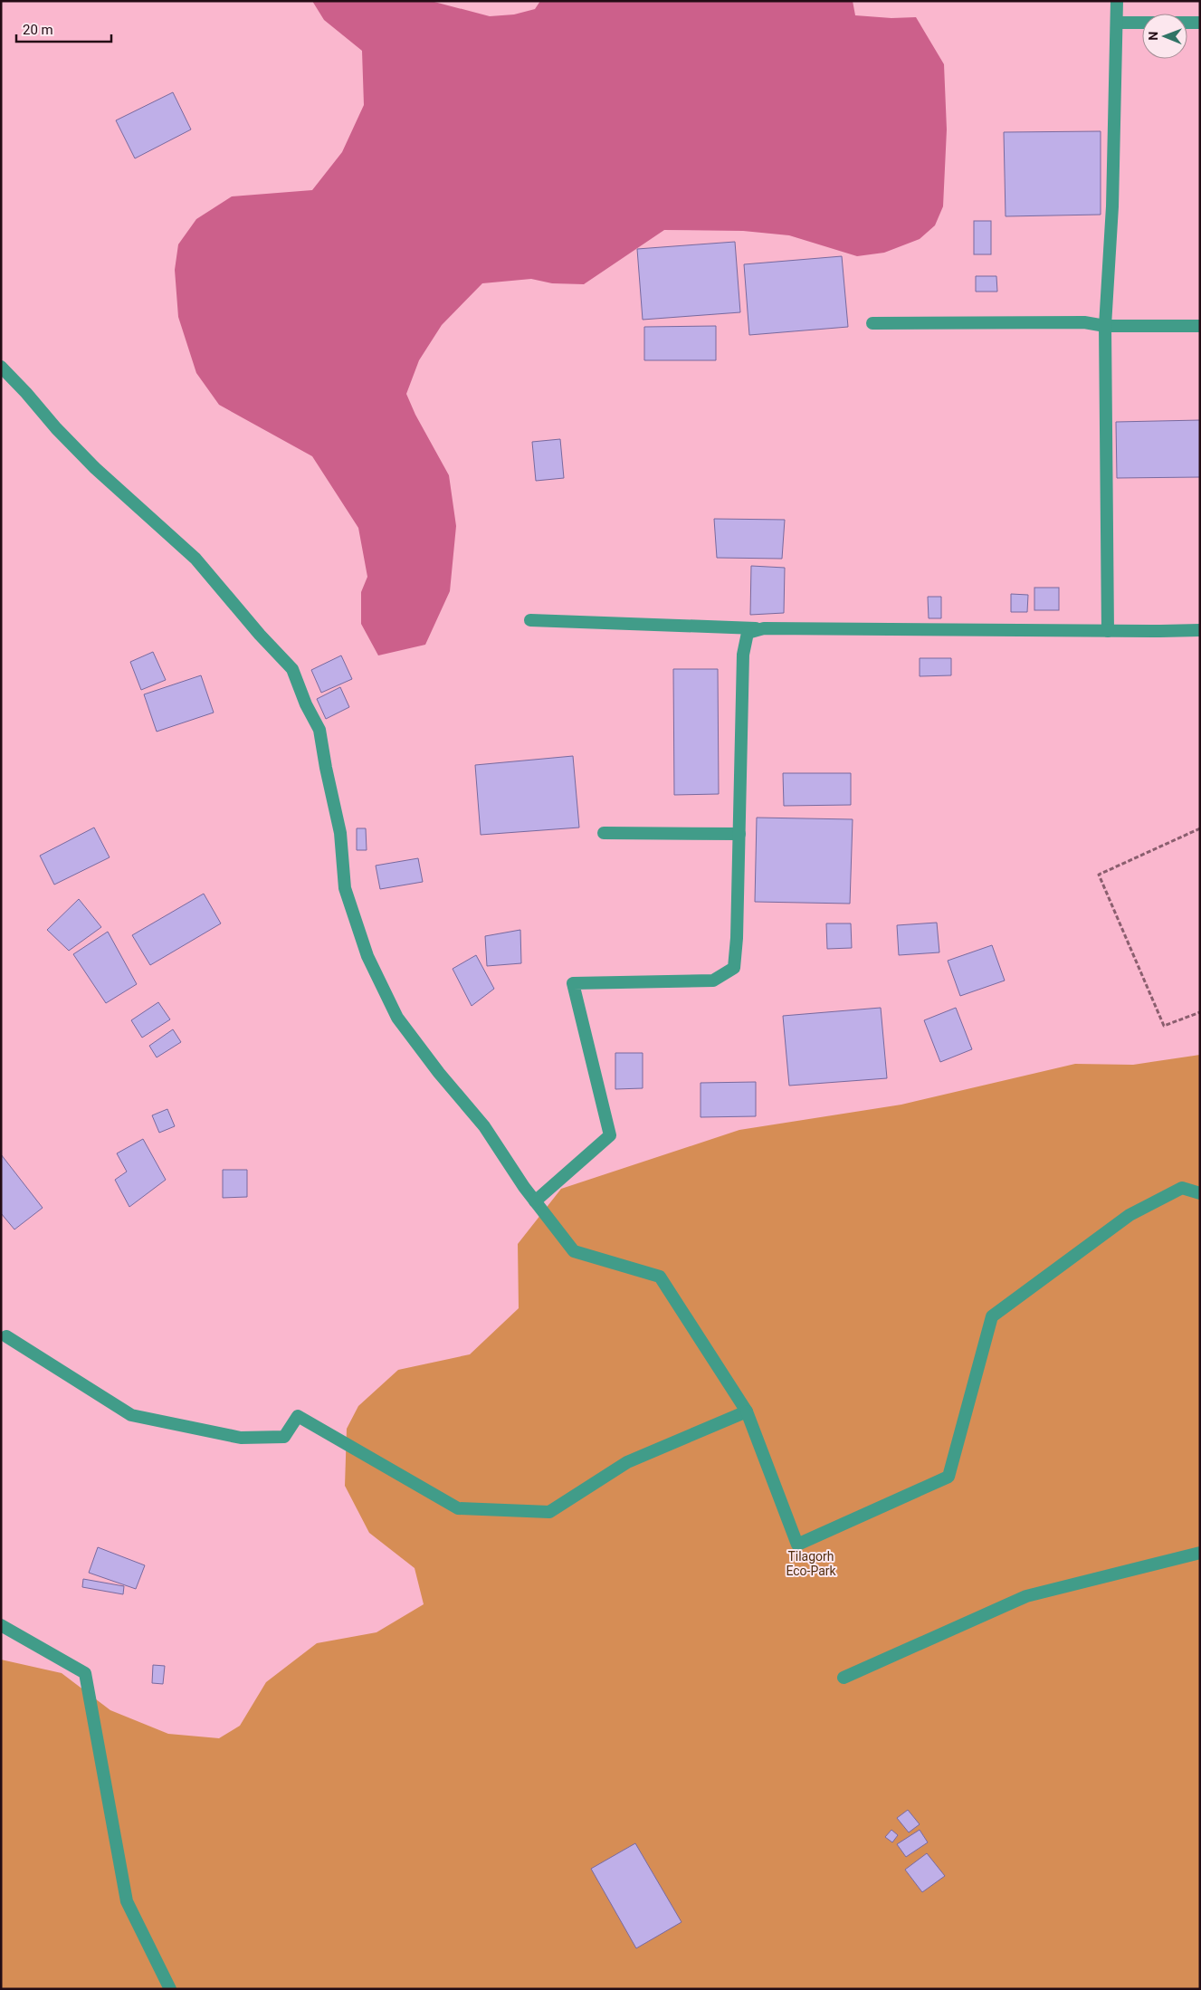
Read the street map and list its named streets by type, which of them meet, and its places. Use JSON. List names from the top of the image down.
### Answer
{
  "parks": ["Tilagorh Eco-Park"],
  "scale_bar": "20 m",
  "north": "left"
}
